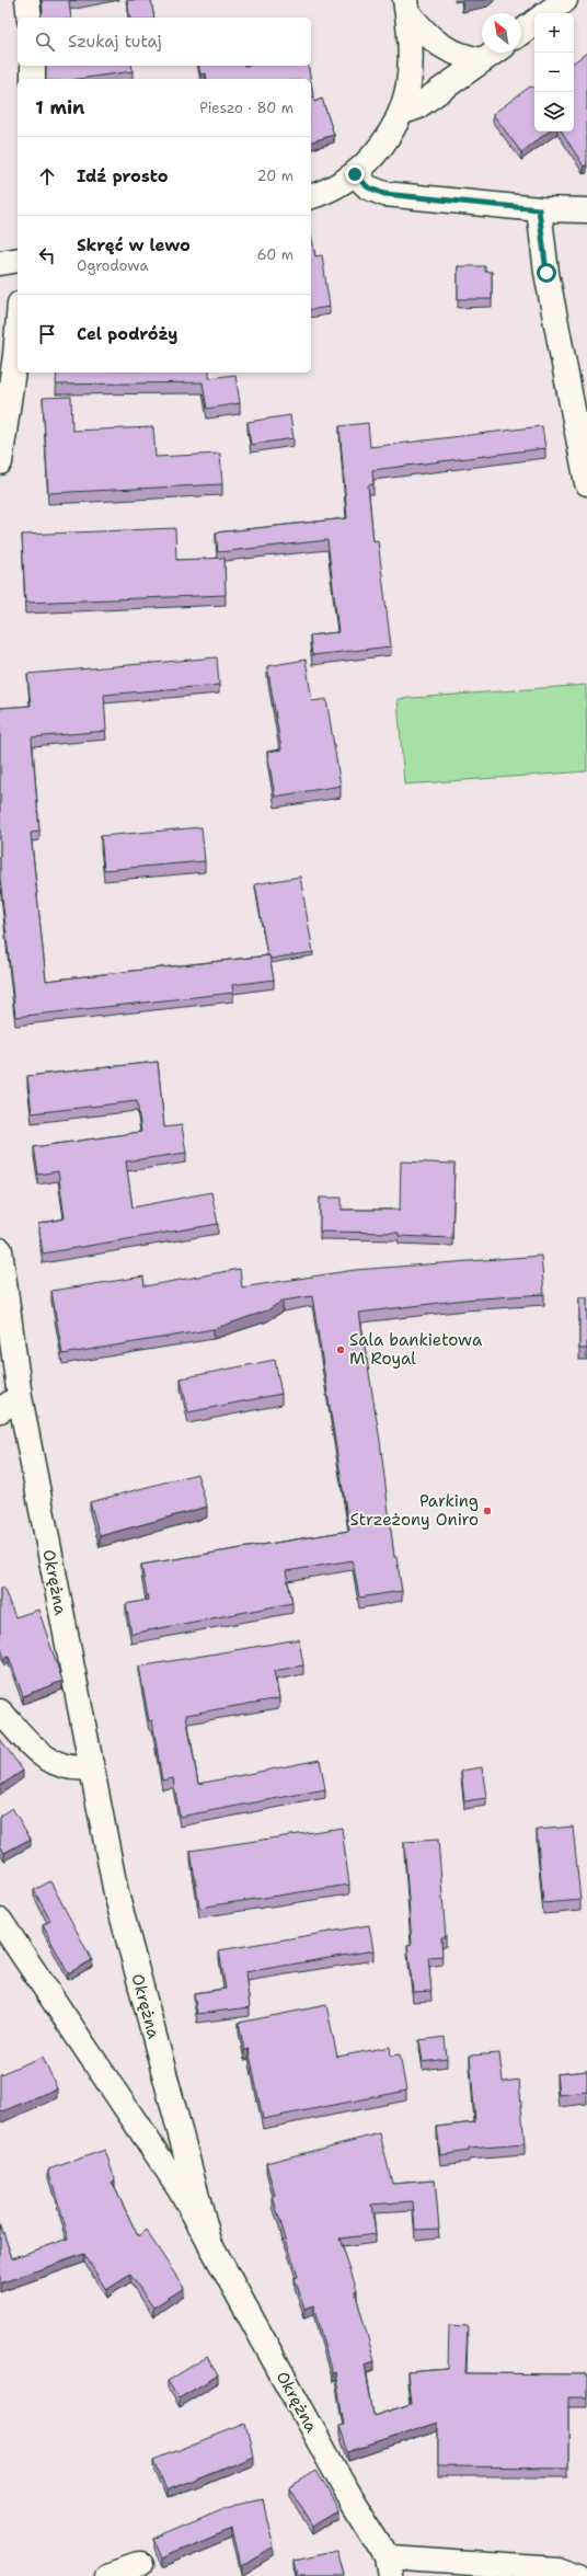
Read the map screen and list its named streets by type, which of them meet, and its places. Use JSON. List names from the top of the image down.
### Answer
{
  "streets": {
    "street": ["Okrężna"]
  },
  "places": ["Sala bankietowa M Royal", "Parking Strzeżony Oniro"],
  "north": "top left",
  "page": {
    "map_buttons": ["+", "−"],
    "search": "Szukaj tutaj",
    "heading": ["1 min", "Pieszo · 80 m"],
    "list": [
      ["Idź prosto", "20 m"],
      ["Skręć w lewo", "Ogrodowa", "60 m"],
      "Cel podróży"
    ]
  }
}
